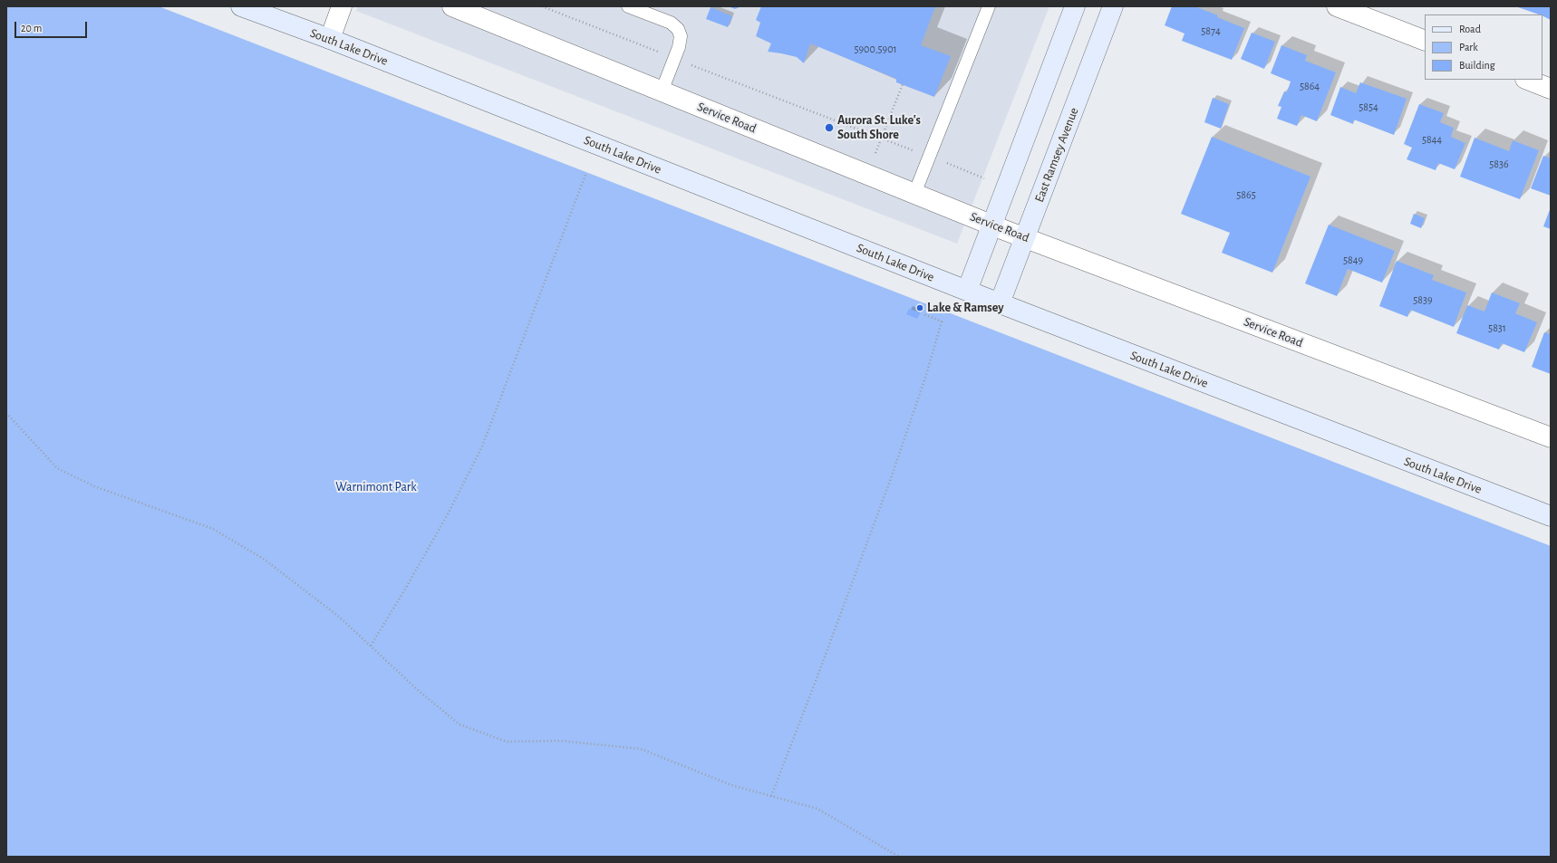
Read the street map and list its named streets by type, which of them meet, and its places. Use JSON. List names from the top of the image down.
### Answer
{
  "streets": {
    "main road": ["South Lake Drive", "East Ramsey Avenue"],
    "street": ["Service Road"]
  },
  "crossings": [
    ["South Lake Drive", "East Ramsey Avenue"],
    ["Service Road", "East Ramsey Avenue"]
  ],
  "parks": ["Warnimont Park"],
  "places": ["Aurora St. Luke's South Shore", "Lake & Ramsey"],
  "house_numbers": [
    "5874",
    "5900,5901",
    "5864",
    "5854",
    "5844",
    "5836",
    "5865",
    "5849",
    "5839",
    "5831"
  ],
  "legend": ["Road", "Park", "Building"],
  "scale_bar": "20 m"
}
